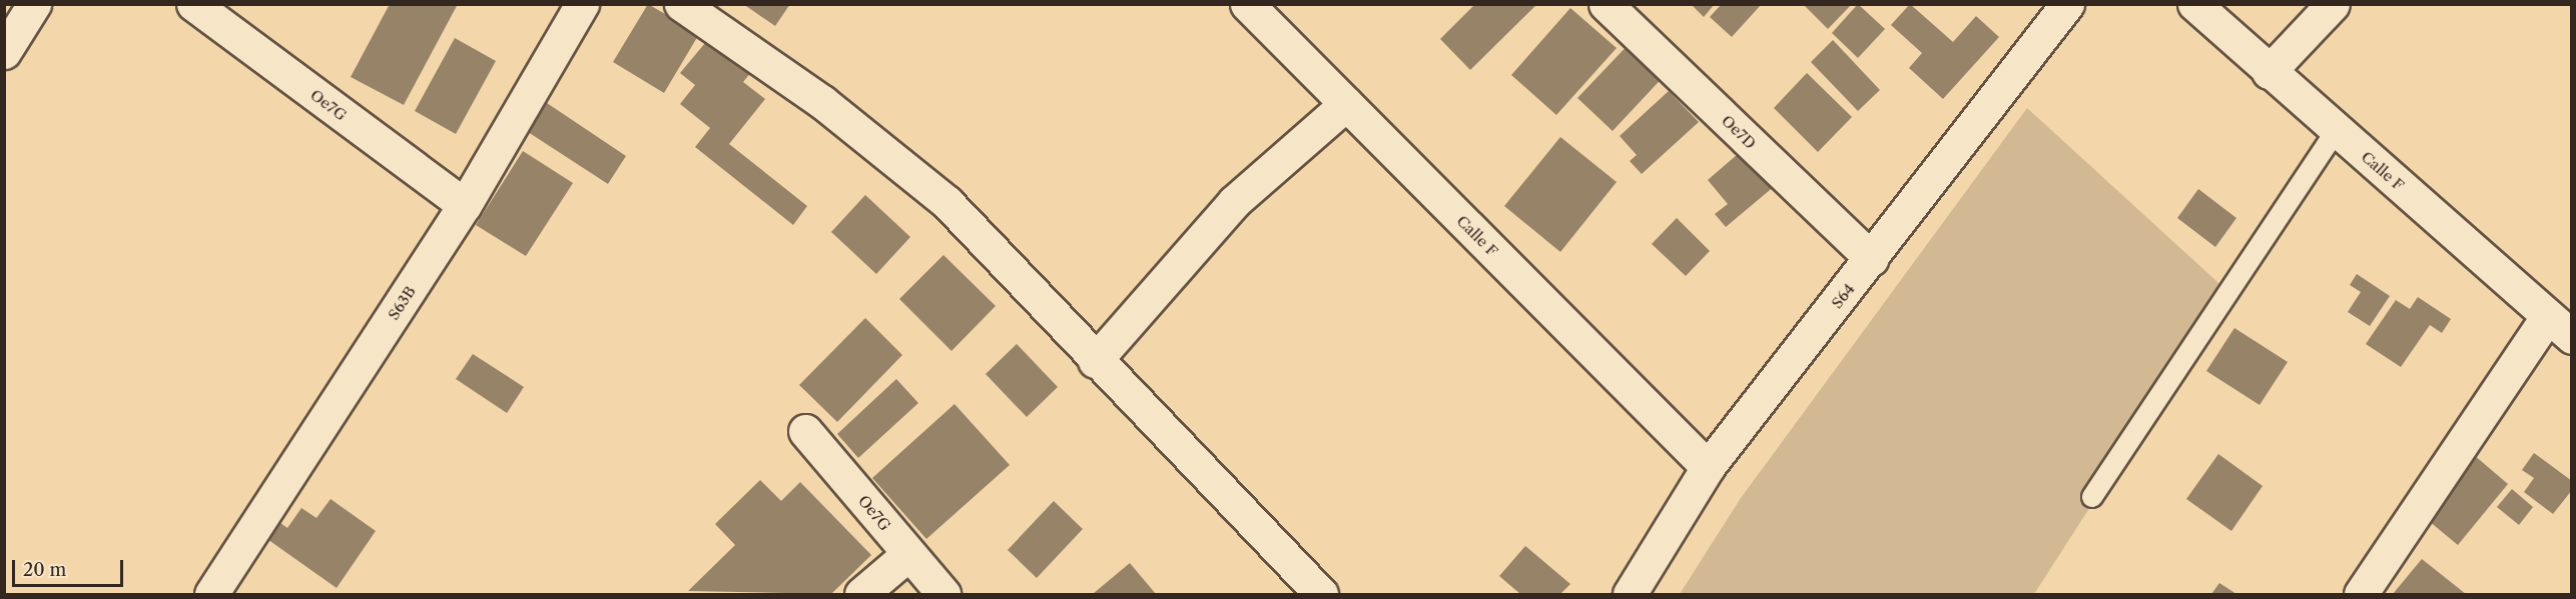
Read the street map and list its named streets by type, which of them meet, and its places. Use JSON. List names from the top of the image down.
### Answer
{
  "streets": {
    "street": [
      "Oe7G",
      "Oe7D",
      "Calle F",
      "S64",
      "S63B"
    ]
  },
  "crossings": [
    ["Oe7G", "S63B"],
    ["Oe7D", "S64"],
    ["Calle F", "S64"]
  ],
  "scale_bar": "20 m"
}
